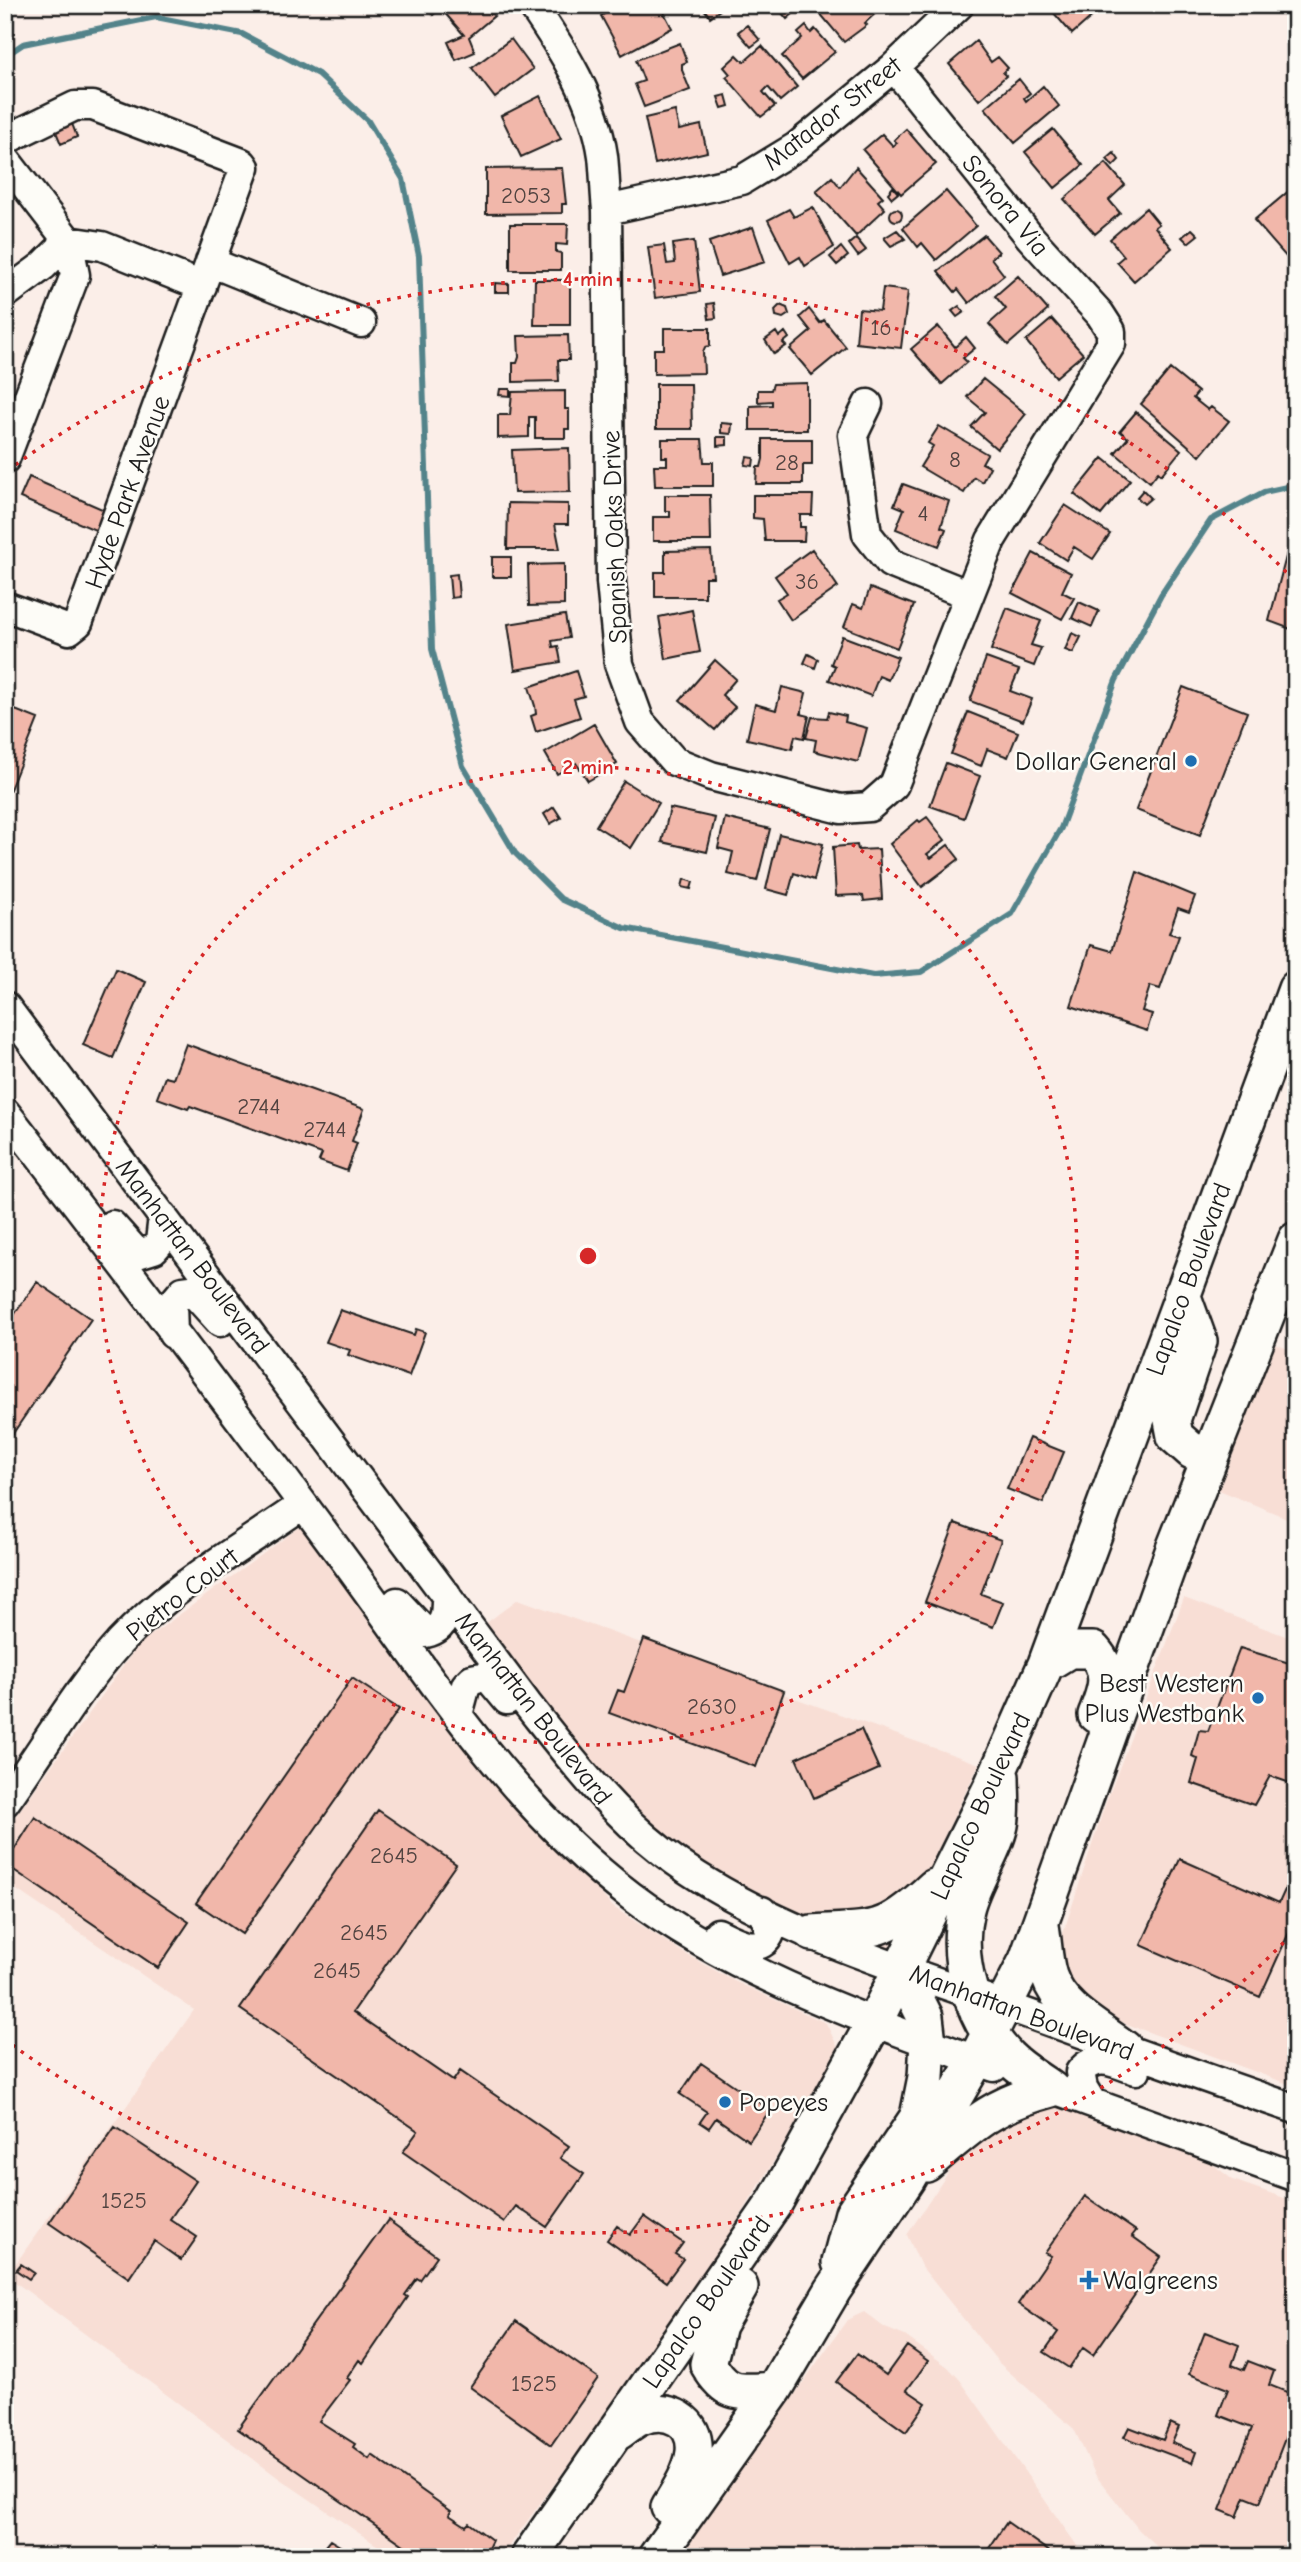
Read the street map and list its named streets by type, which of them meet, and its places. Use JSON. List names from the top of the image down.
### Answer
{
  "streets": {
    "main road": ["Lapalco Boulevard"],
    "street": [
      "Matador Street",
      "Sonora Via",
      "Hyde Park Avenue",
      "Spanish Oaks Drive",
      "Manhattan Boulevard",
      "Pietro Court"
    ]
  },
  "crossings": [
    ["Matador Street", "Sonora Via"],
    ["Matador Street", "Spanish Oaks Drive"],
    ["Sonora Via", "Spanish Oaks Drive"],
    ["Manhattan Boulevard", "Lapalco Boulevard"],
    ["Manhattan Boulevard", "Pietro Court"]
  ],
  "places": {
    "other": ["Dollar General", "Best Western Plus Westbank", "Popeyes"],
    "health": ["Walgreens"]
  },
  "house_numbers": [
    "2053",
    "16",
    "8",
    "28",
    "4",
    "36",
    "2744",
    "2744",
    "2630",
    "2645",
    "2645",
    "2645",
    "1525",
    "1525"
  ],
  "rings": ["4 min", "2 min"]
}
